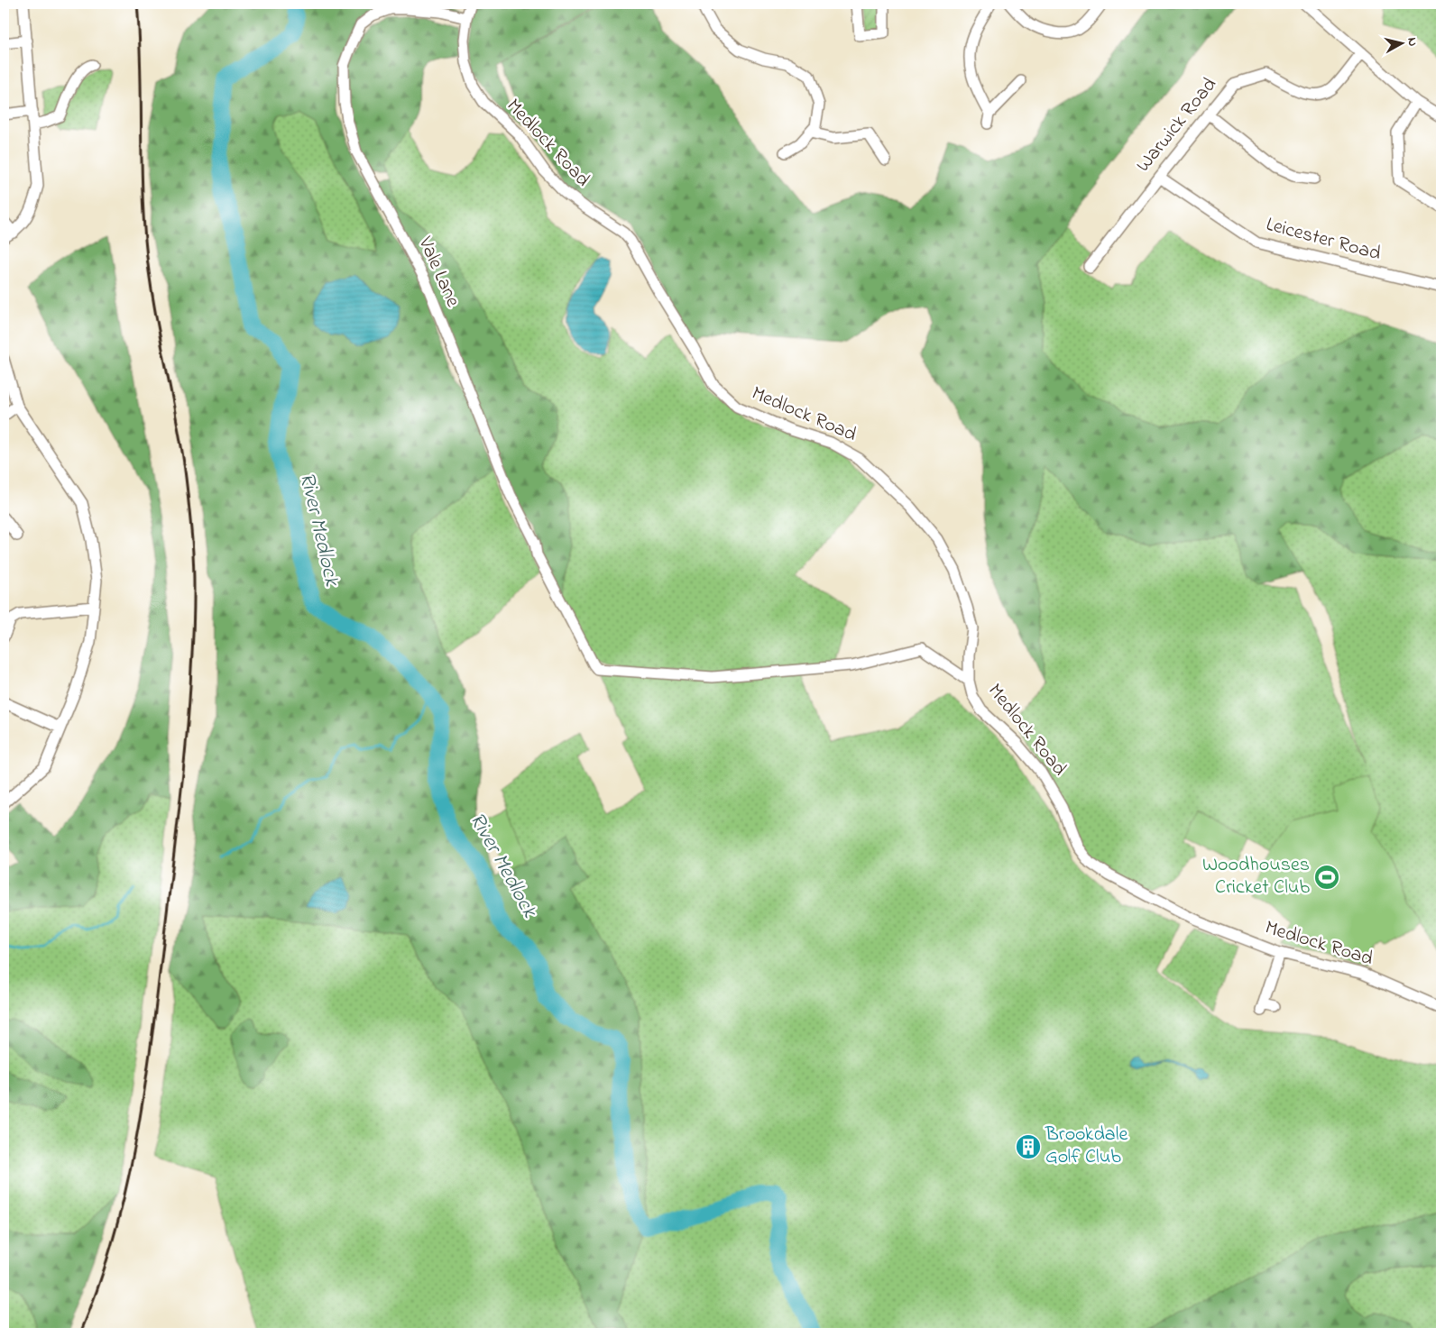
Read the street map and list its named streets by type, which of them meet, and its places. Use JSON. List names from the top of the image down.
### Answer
{
  "streets": {
    "street": [
      "Warwick Road",
      "Medlock Road",
      "Leicester Road",
      "Vale Lane"
    ]
  },
  "crossings": [
    ["Warwick Road", "Leicester Road"],
    ["Medlock Road", "Vale Lane"]
  ],
  "water": ["River Medlock"],
  "places": {
    "sports": ["Woodhouses Cricket Club"],
    "building": ["Brookdale Golf Club"]
  },
  "north": "right"
}
